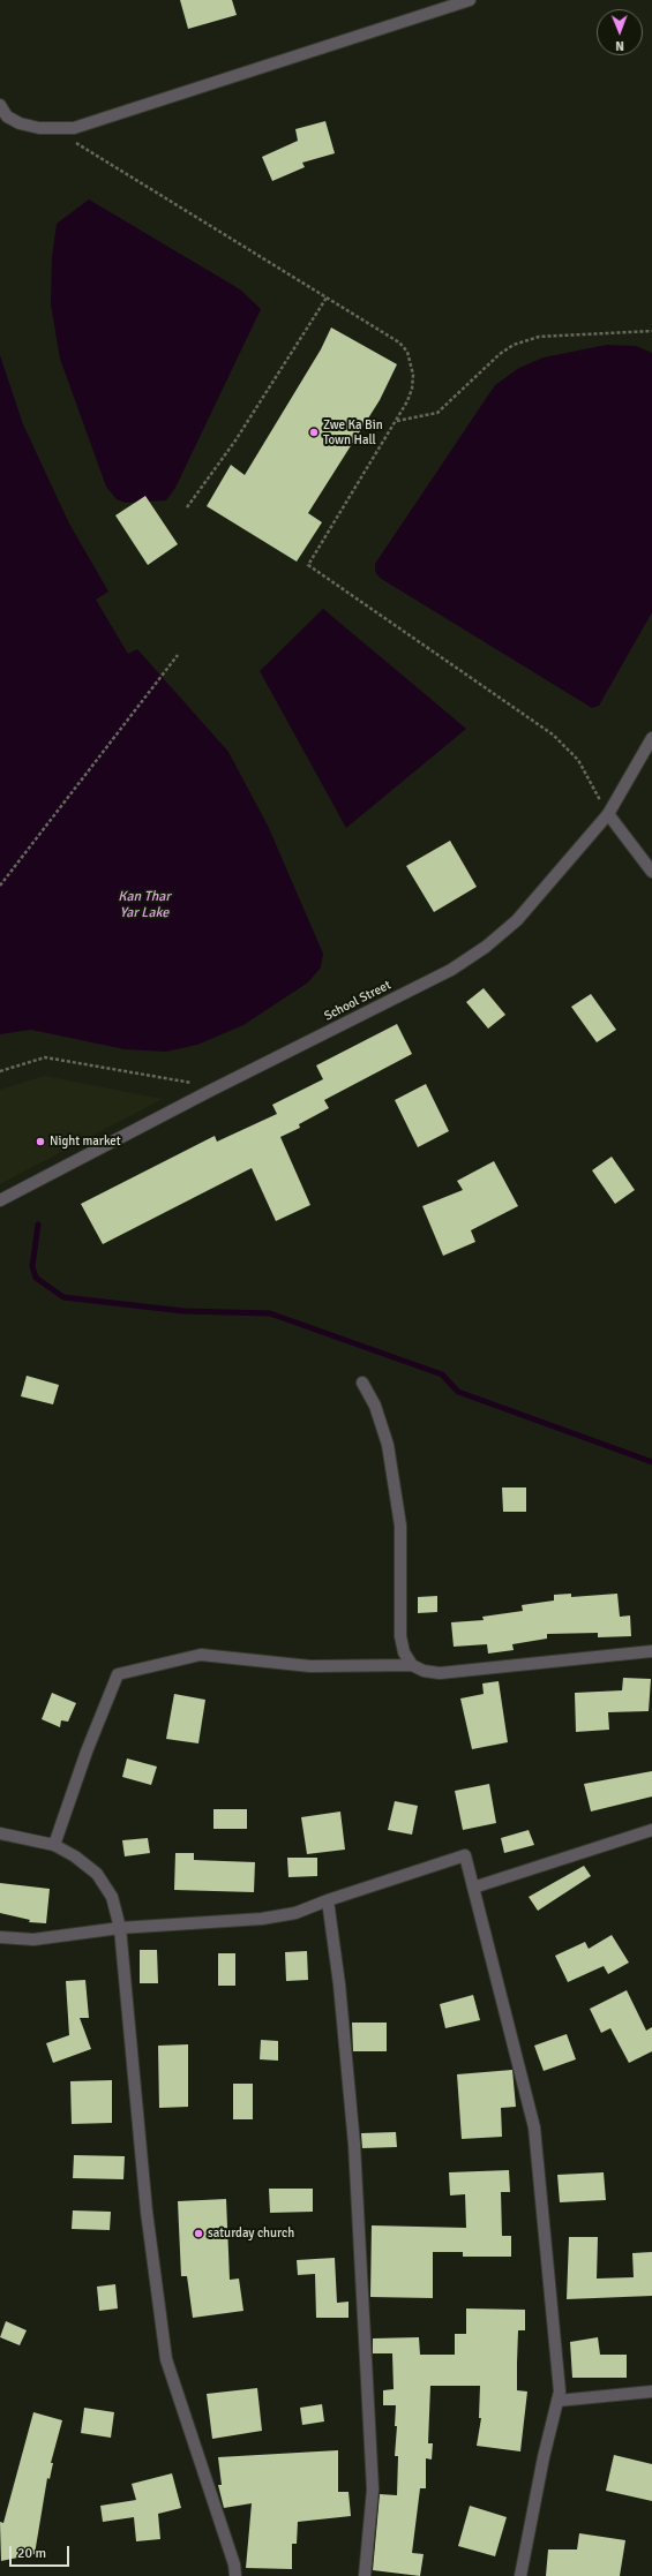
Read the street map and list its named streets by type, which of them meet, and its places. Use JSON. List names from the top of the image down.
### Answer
{
  "streets": {
    "street": ["School Street"]
  },
  "water": ["Kan Thar Yar Lake"],
  "places": ["Zwe Ka Bin Town Hall", "Night market", "saturday church"],
  "scale_bar": "20 m",
  "north": "bottom"
}
